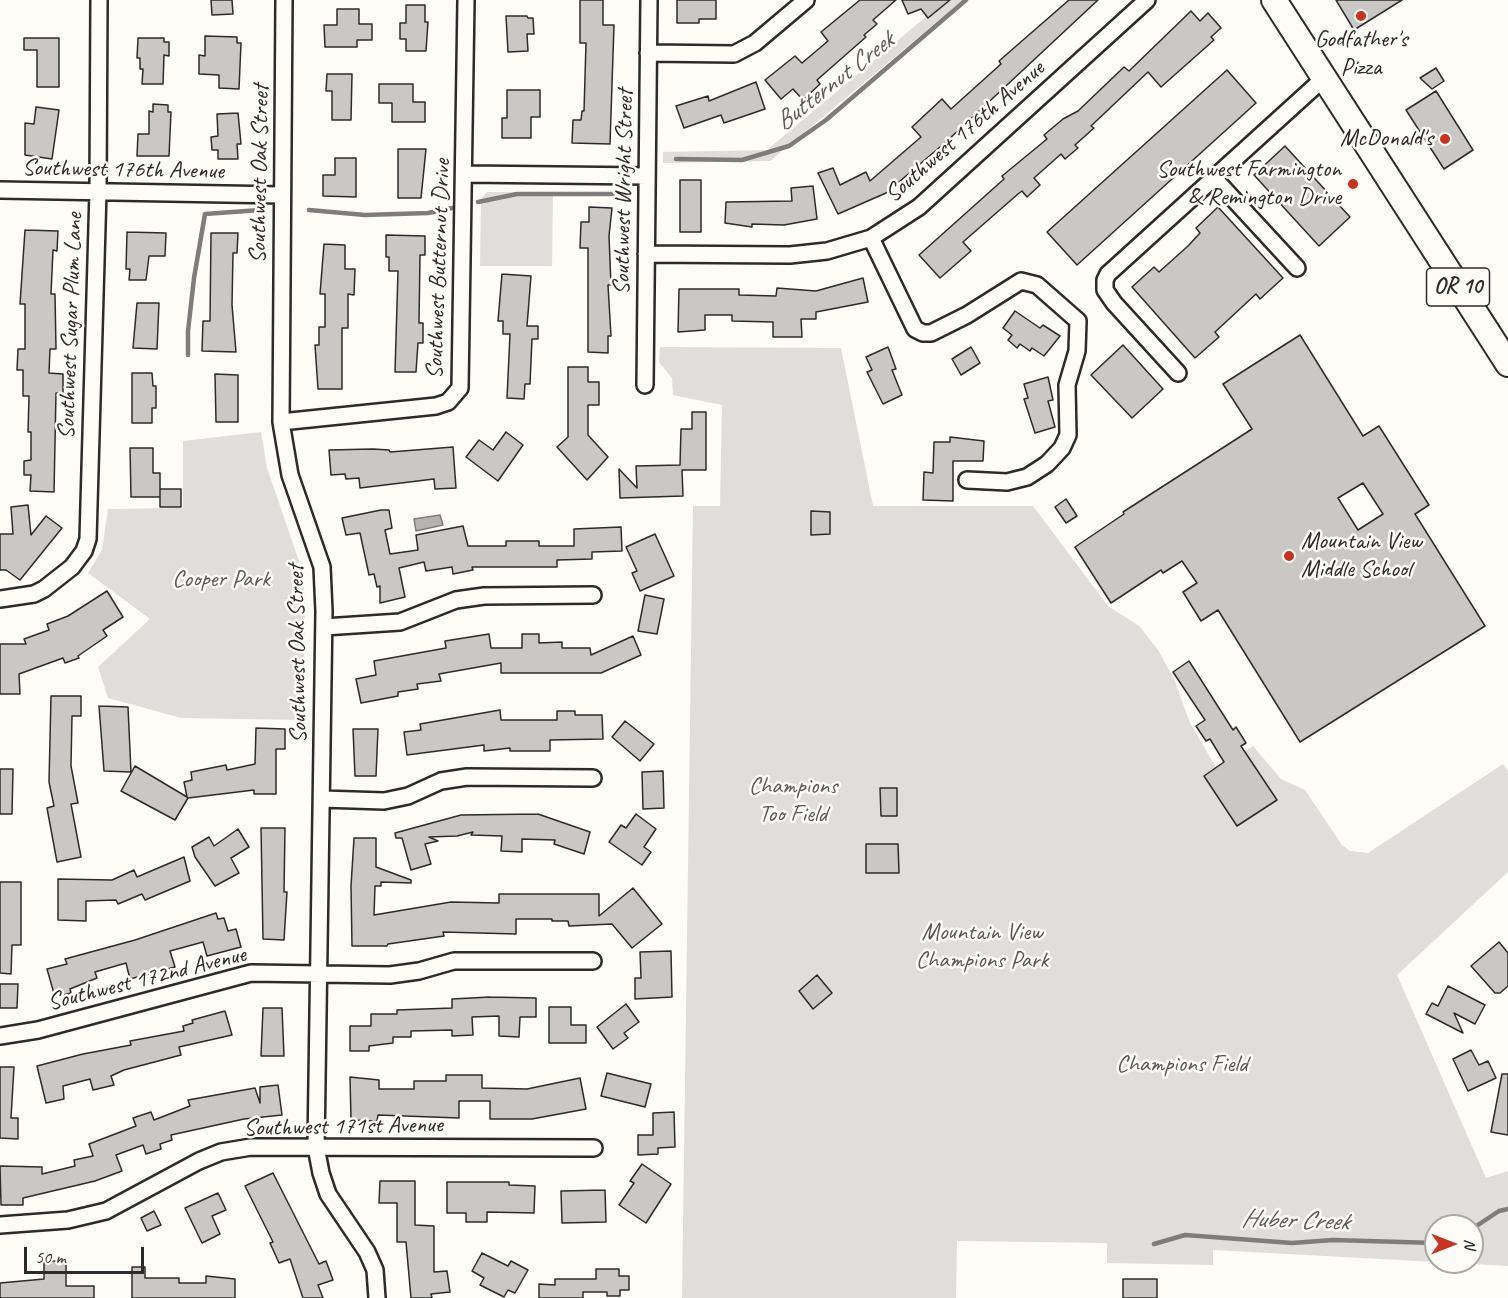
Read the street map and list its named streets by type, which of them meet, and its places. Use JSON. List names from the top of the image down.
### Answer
{
  "streets": {
    "main road": ["OR 10"],
    "street": [
      "Southwest 176th Avenue",
      "Southwest Oak Street",
      "Southwest Wright Street",
      "Southwest Butternut Drive",
      "Southwest Sugar Plum Lane",
      "Southwest 172nd Avenue",
      "Southwest 171st Avenue"
    ]
  },
  "crossings": [
    ["Southwest 176th Avenue", "Southwest Oak Street"],
    ["Southwest 176th Avenue", "Southwest Wright Street"],
    ["Southwest 176th Avenue", "Southwest Sugar Plum Lane"],
    ["Southwest Oak Street", "Southwest Butternut Drive"],
    ["Southwest Oak Street", "Southwest 172nd Avenue"],
    ["Southwest Oak Street", "Southwest 171st Avenue"]
  ],
  "water": ["Butternut Creek", "Huber Creek"],
  "parks": [
    "Cooper Park",
    "Champions Too Field",
    "Mountain View Champions Park",
    "Champions Field"
  ],
  "places": [
    "Godfather's Pizza",
    "McDonald's",
    "Southwest Farmington & Remington Drive",
    "Mountain View Middle School"
  ],
  "scale_bar": "50 m",
  "north": "right"
}
